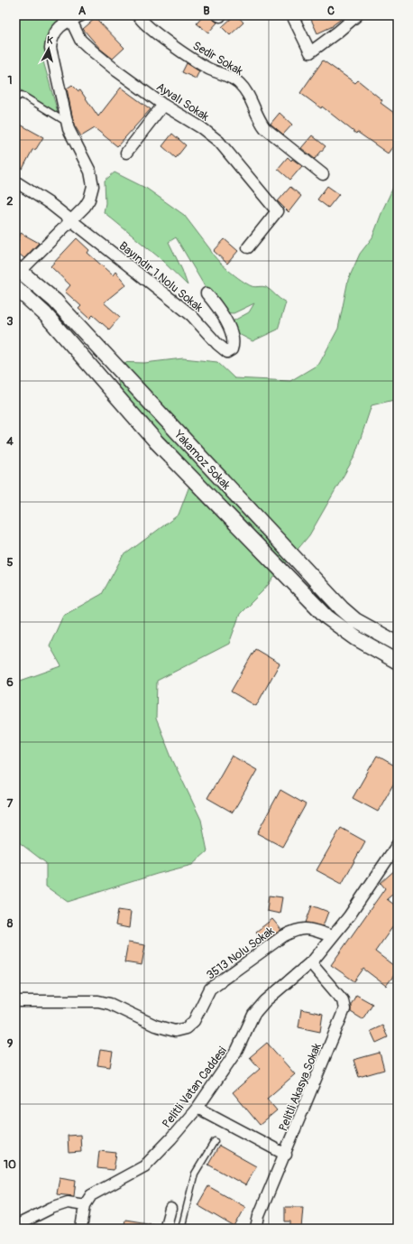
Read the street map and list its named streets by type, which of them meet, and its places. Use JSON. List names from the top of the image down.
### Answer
{
  "streets": {
    "main road": ["Yakamoz Sokak"],
    "street": [
      "Sedir Sokak",
      "Ayvalı Sokak",
      "Bayındır 1 Nolu Sokak",
      "3513 Nolu Sokak",
      "Pelitli Vatan Caddesi",
      "Pelitli Akasya Sokak"
    ]
  },
  "crossings": [
    ["3513 Nolu Sokak", "Pelitli Vatan Caddesi"],
    ["Pelitli Vatan Caddesi", "Pelitli Akasya Sokak"]
  ],
  "north": "top",
  "grid": {
    "columns": ["A", "B", "C"],
    "rows": [
      "1",
      "2",
      "3",
      "4",
      "5",
      "6",
      "7",
      "8",
      "9",
      "10"
    ]
  }
}
